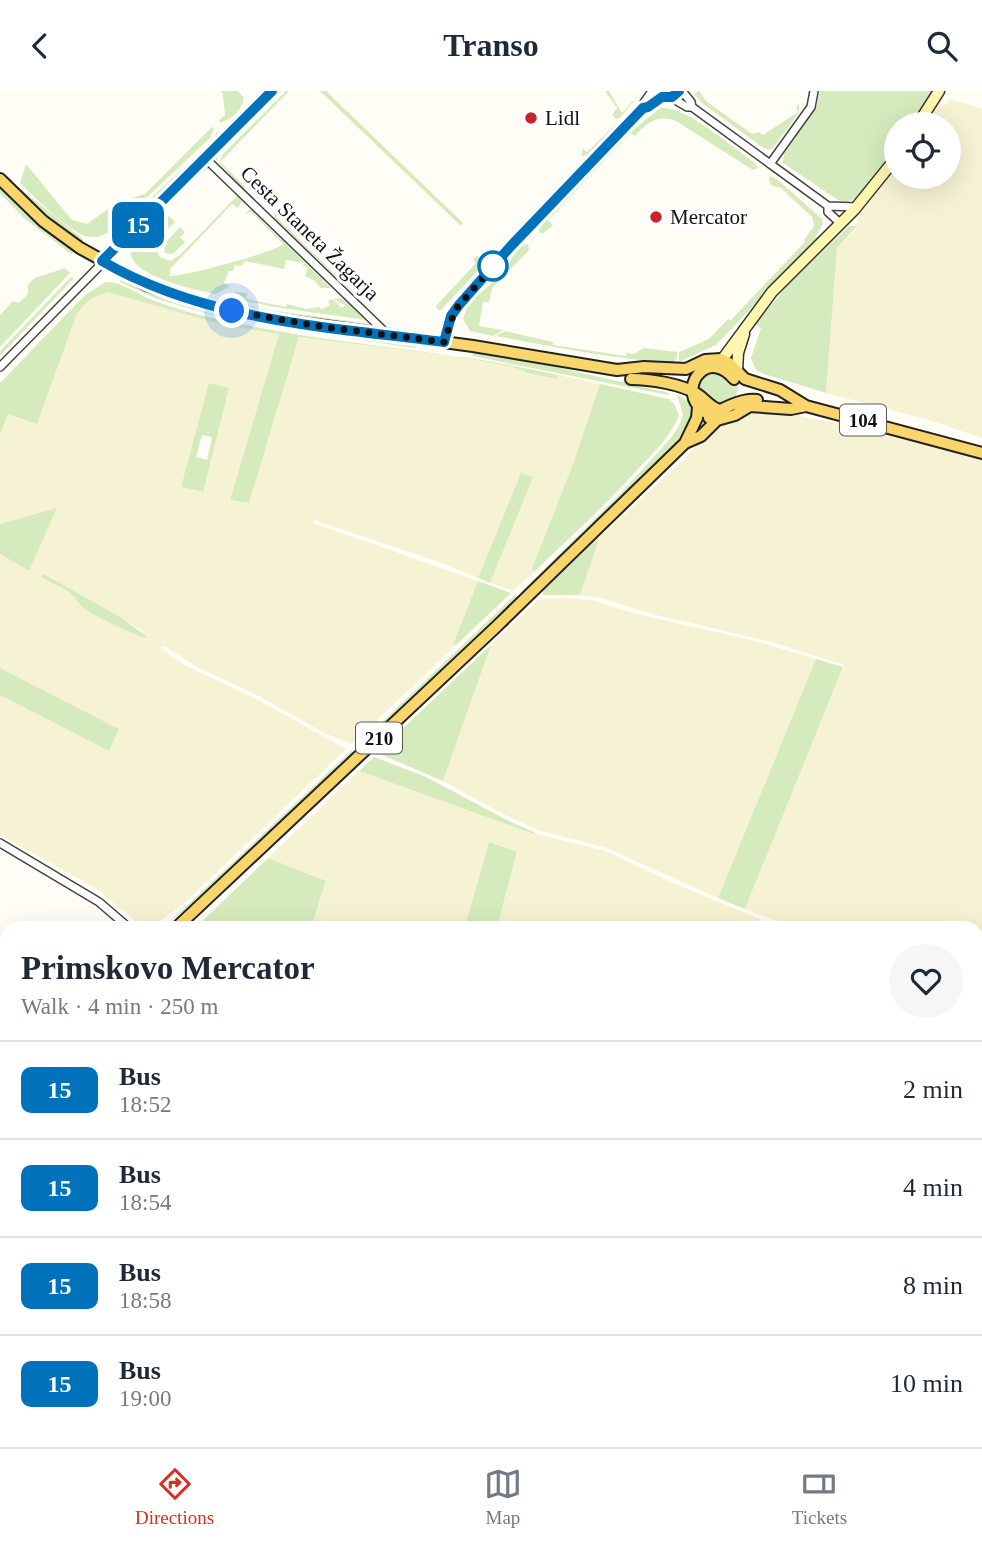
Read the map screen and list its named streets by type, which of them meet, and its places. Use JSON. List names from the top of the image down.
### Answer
{
  "streets": {
    "main road": ["Cesta Staneta Žagarja", "104", "210"]
  },
  "crossings": [
    ["Cesta Staneta Žagarja", "210"],
    ["104", "210"]
  ],
  "places": ["Lidl", "Mercator"],
  "lines": ["bus line 15"],
  "page": {
    "header": "Transo",
    "on_map": "15",
    "heading": ["Primskovo Mercator", "Walk · 4 min · 250 m"],
    "list": [
      {
        "mark": "15",
        "name": "Bus",
        "note": "18:52",
        "value": "2 min"
      },
      {
        "mark": "15",
        "name": "Bus",
        "note": "18:54",
        "value": "4 min"
      },
      {
        "mark": "15",
        "name": "Bus",
        "note": "18:58",
        "value": "8 min"
      },
      {
        "mark": "15",
        "name": "Bus",
        "note": "19:00",
        "value": "10 min"
      }
    ],
    "tabs": ["Directions", "Map", "Tickets"]
  }
}
